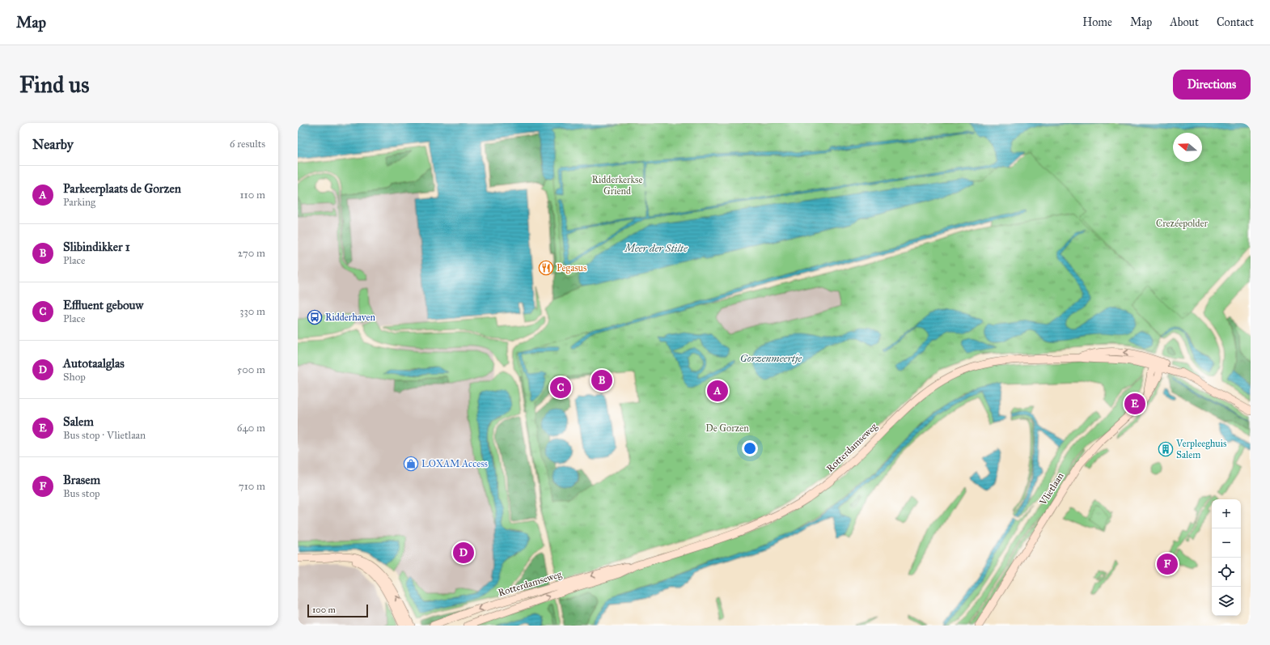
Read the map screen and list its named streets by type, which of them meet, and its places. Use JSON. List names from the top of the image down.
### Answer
{
  "streets": {
    "main road": ["Rotterdamseweg", "Vlietlaan"]
  },
  "crossings": [
    ["Rotterdamseweg", "Vlietlaan"]
  ],
  "water": ["Meer der Stilte", "Gorzenmeertje"],
  "parks": ["Ridderkerkse Griend", "Crezéepolder", "De Gorzen"],
  "places": {
    "restaurant": ["Pegasus"],
    "bus stop": ["Ridderhaven"],
    "building": ["Verpleeghuis Salem"],
    "shop": ["LOXAM Access"]
  },
  "scale_bar": "100 m",
  "north": "left",
  "page": {
    "header": "Map",
    "nav": [
      "Home",
      "Map",
      "About",
      "Contact"
    ],
    "buttons": "Directions",
    "title": "Find us",
    "heading": ["Nearby", "6 results"],
    "list": [
      {
        "mark": "A",
        "name": "Parkeerplaats de Gorzen",
        "note": "Parking",
        "value": "110 m"
      },
      {
        "mark": "B",
        "name": "Slibindikker 1",
        "note": "Place",
        "value": "270 m"
      },
      {
        "mark": "C",
        "name": "Effluent gebouw",
        "note": "Place",
        "value": "330 m"
      },
      {
        "mark": "D",
        "name": "Autotaalglas",
        "note": "Shop",
        "value": "500 m"
      },
      {
        "mark": "E",
        "name": "Salem",
        "note": "Bus stop · Vlietlaan",
        "value": "640 m"
      },
      {
        "mark": "F",
        "name": "Brasem",
        "note": "Bus stop",
        "value": "710 m"
      }
    ],
    "pins": [
      "B",
      "C",
      "A",
      "E",
      "D",
      "F"
    ],
    "map_buttons": ["+", "−"],
    "scale": "100 m"
  }
}
